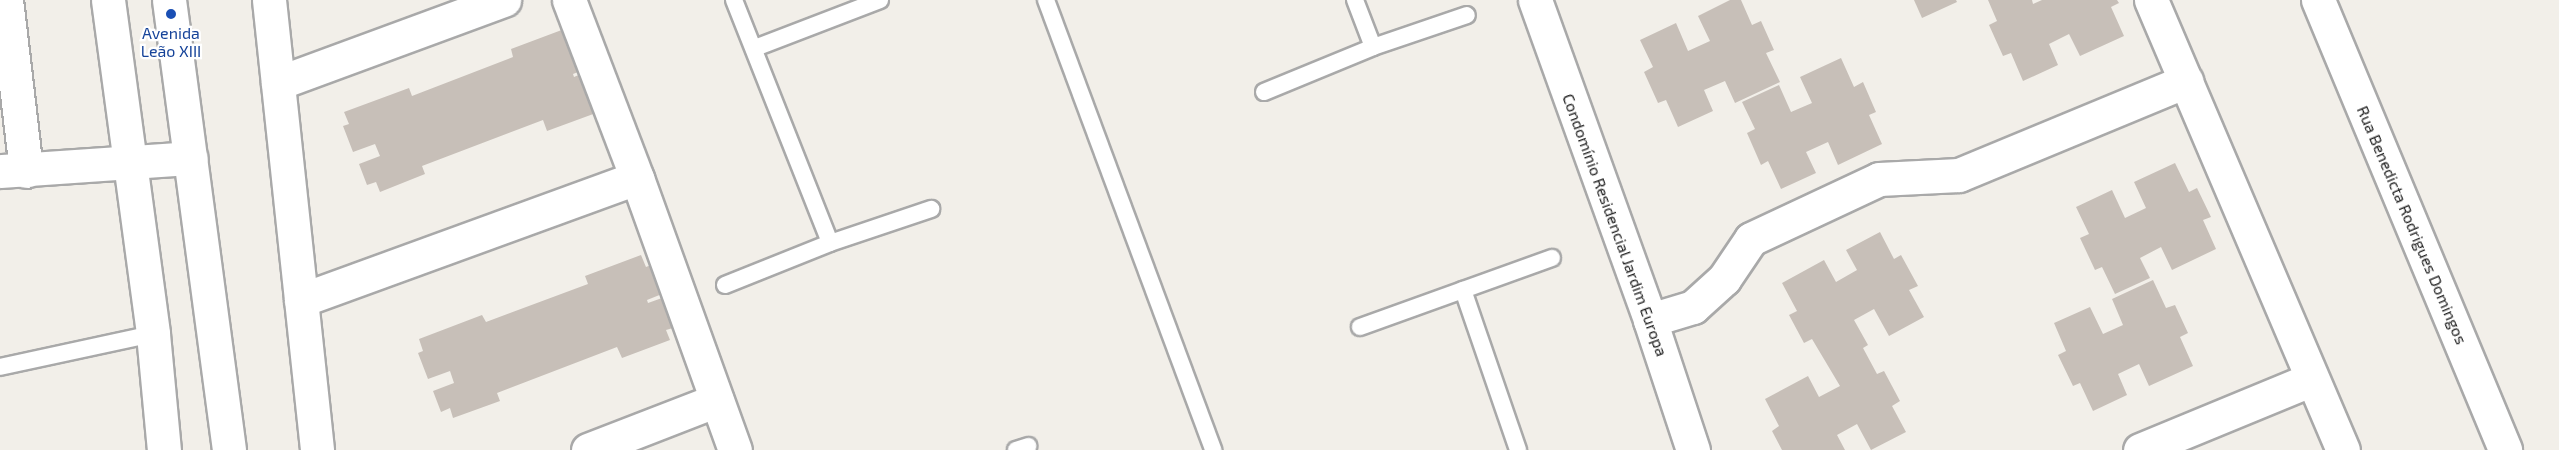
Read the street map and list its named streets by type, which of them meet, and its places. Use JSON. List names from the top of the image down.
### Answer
{
  "streets": {
    "street": ["Condomínio Residencial Jardim Europa", "Rua Benedicta Rodrigues Domingos"]
  },
  "places": ["Avenida Leão XIII"]
}
